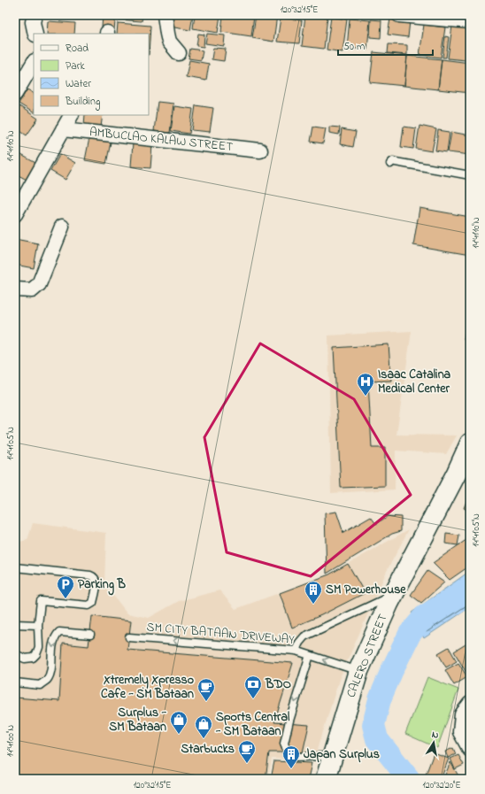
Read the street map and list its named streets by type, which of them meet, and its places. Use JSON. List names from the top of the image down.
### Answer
{
  "streets": {
    "main road": ["CALERO STREET"],
    "street": ["AMBUCLAO KALAW STREET"],
    "lane": ["SM CITY BATAAN DRIVEWAY"]
  },
  "crossings": [
    ["SM CITY BATAAN DRIVEWAY", "CALERO STREET"]
  ],
  "places": {
    "hospital": ["Isaac Catalina Medical Center"],
    "parking": ["Parking B"],
    "building": ["SM Powerhouse", "Japan Surplus"],
    "bank": ["BDO"],
    "cafe": ["Xtremely Xpresso Cafe - SM Bataan", "Starbucks"],
    "shop": ["Surplus - SM Bataan", "Sports Central - SM Bataan"]
  },
  "legend": [
    "Road",
    "Park",
    "Water",
    "Building"
  ],
  "scale_bar": "50 m",
  "north": "top",
  "coordinates": [
    "120°32'15\"E",
    "14°41'10\"N",
    "14°41'05\"N",
    "14°41'00\"N",
    "120°32'20\"E"
  ]
}
